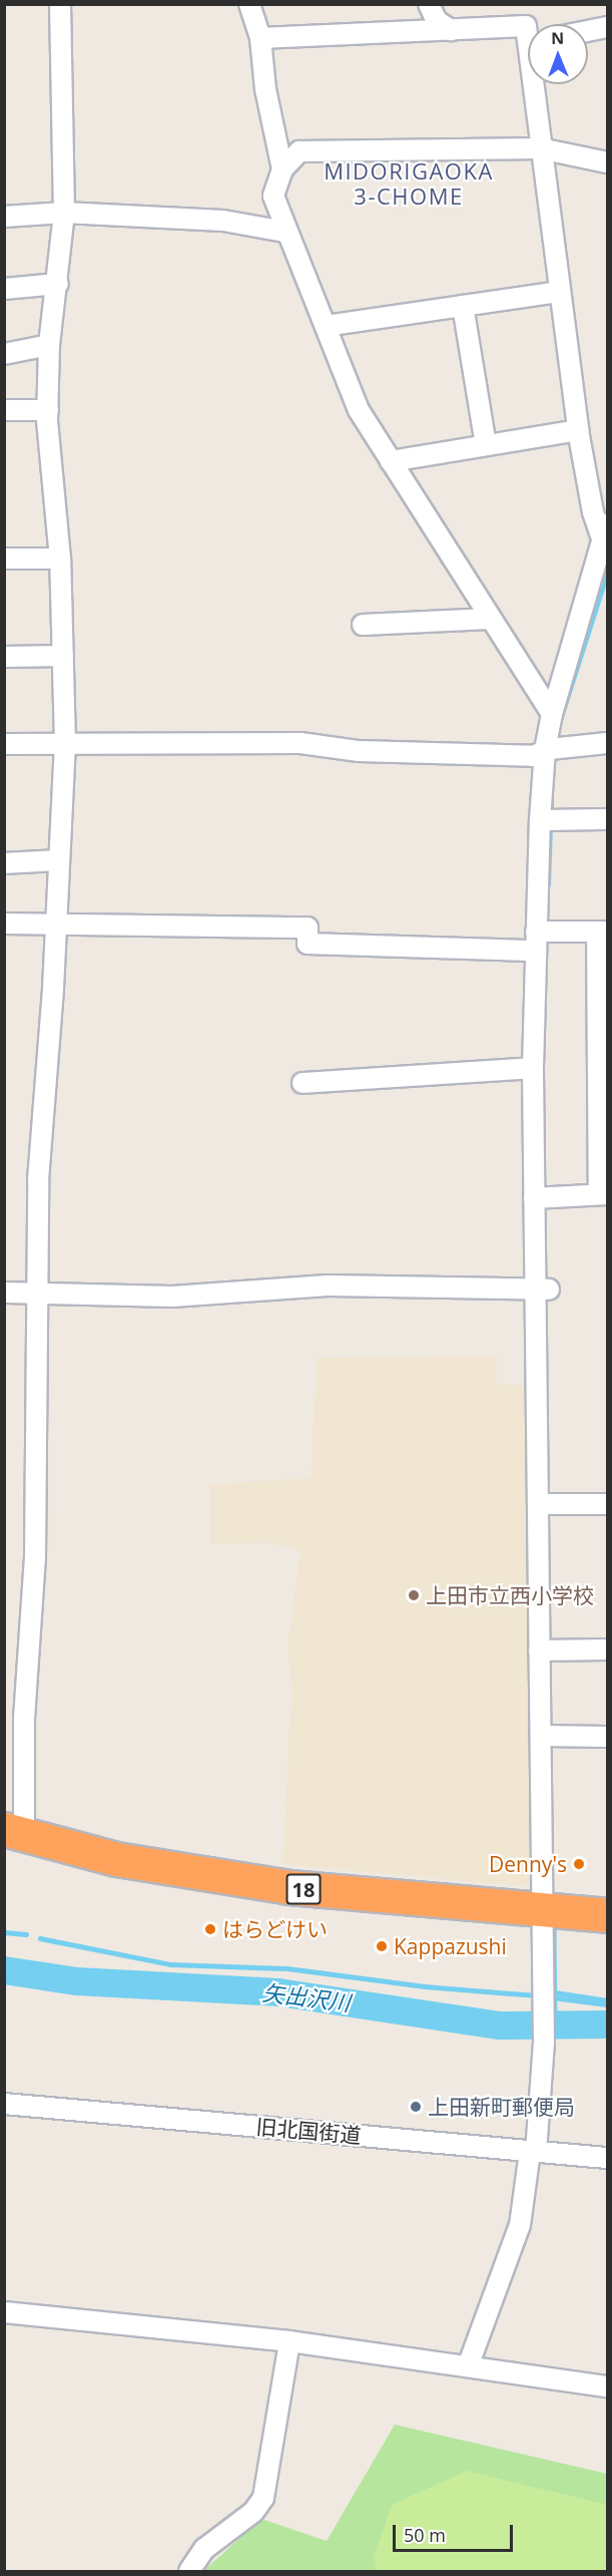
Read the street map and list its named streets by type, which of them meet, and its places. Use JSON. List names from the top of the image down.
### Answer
{
  "streets": {
    "highway": ["18"],
    "street": ["旧北国街道"]
  },
  "districts": ["MIDORIGAOKA 3-CHOME"],
  "water": ["矢出沢川"],
  "places": [
    "上田市立西小学校",
    "Denny's",
    "はらどけい",
    "Kappazushi",
    "上田新町郵便局"
  ],
  "scale_bar": "50 m",
  "north": "top"
}
